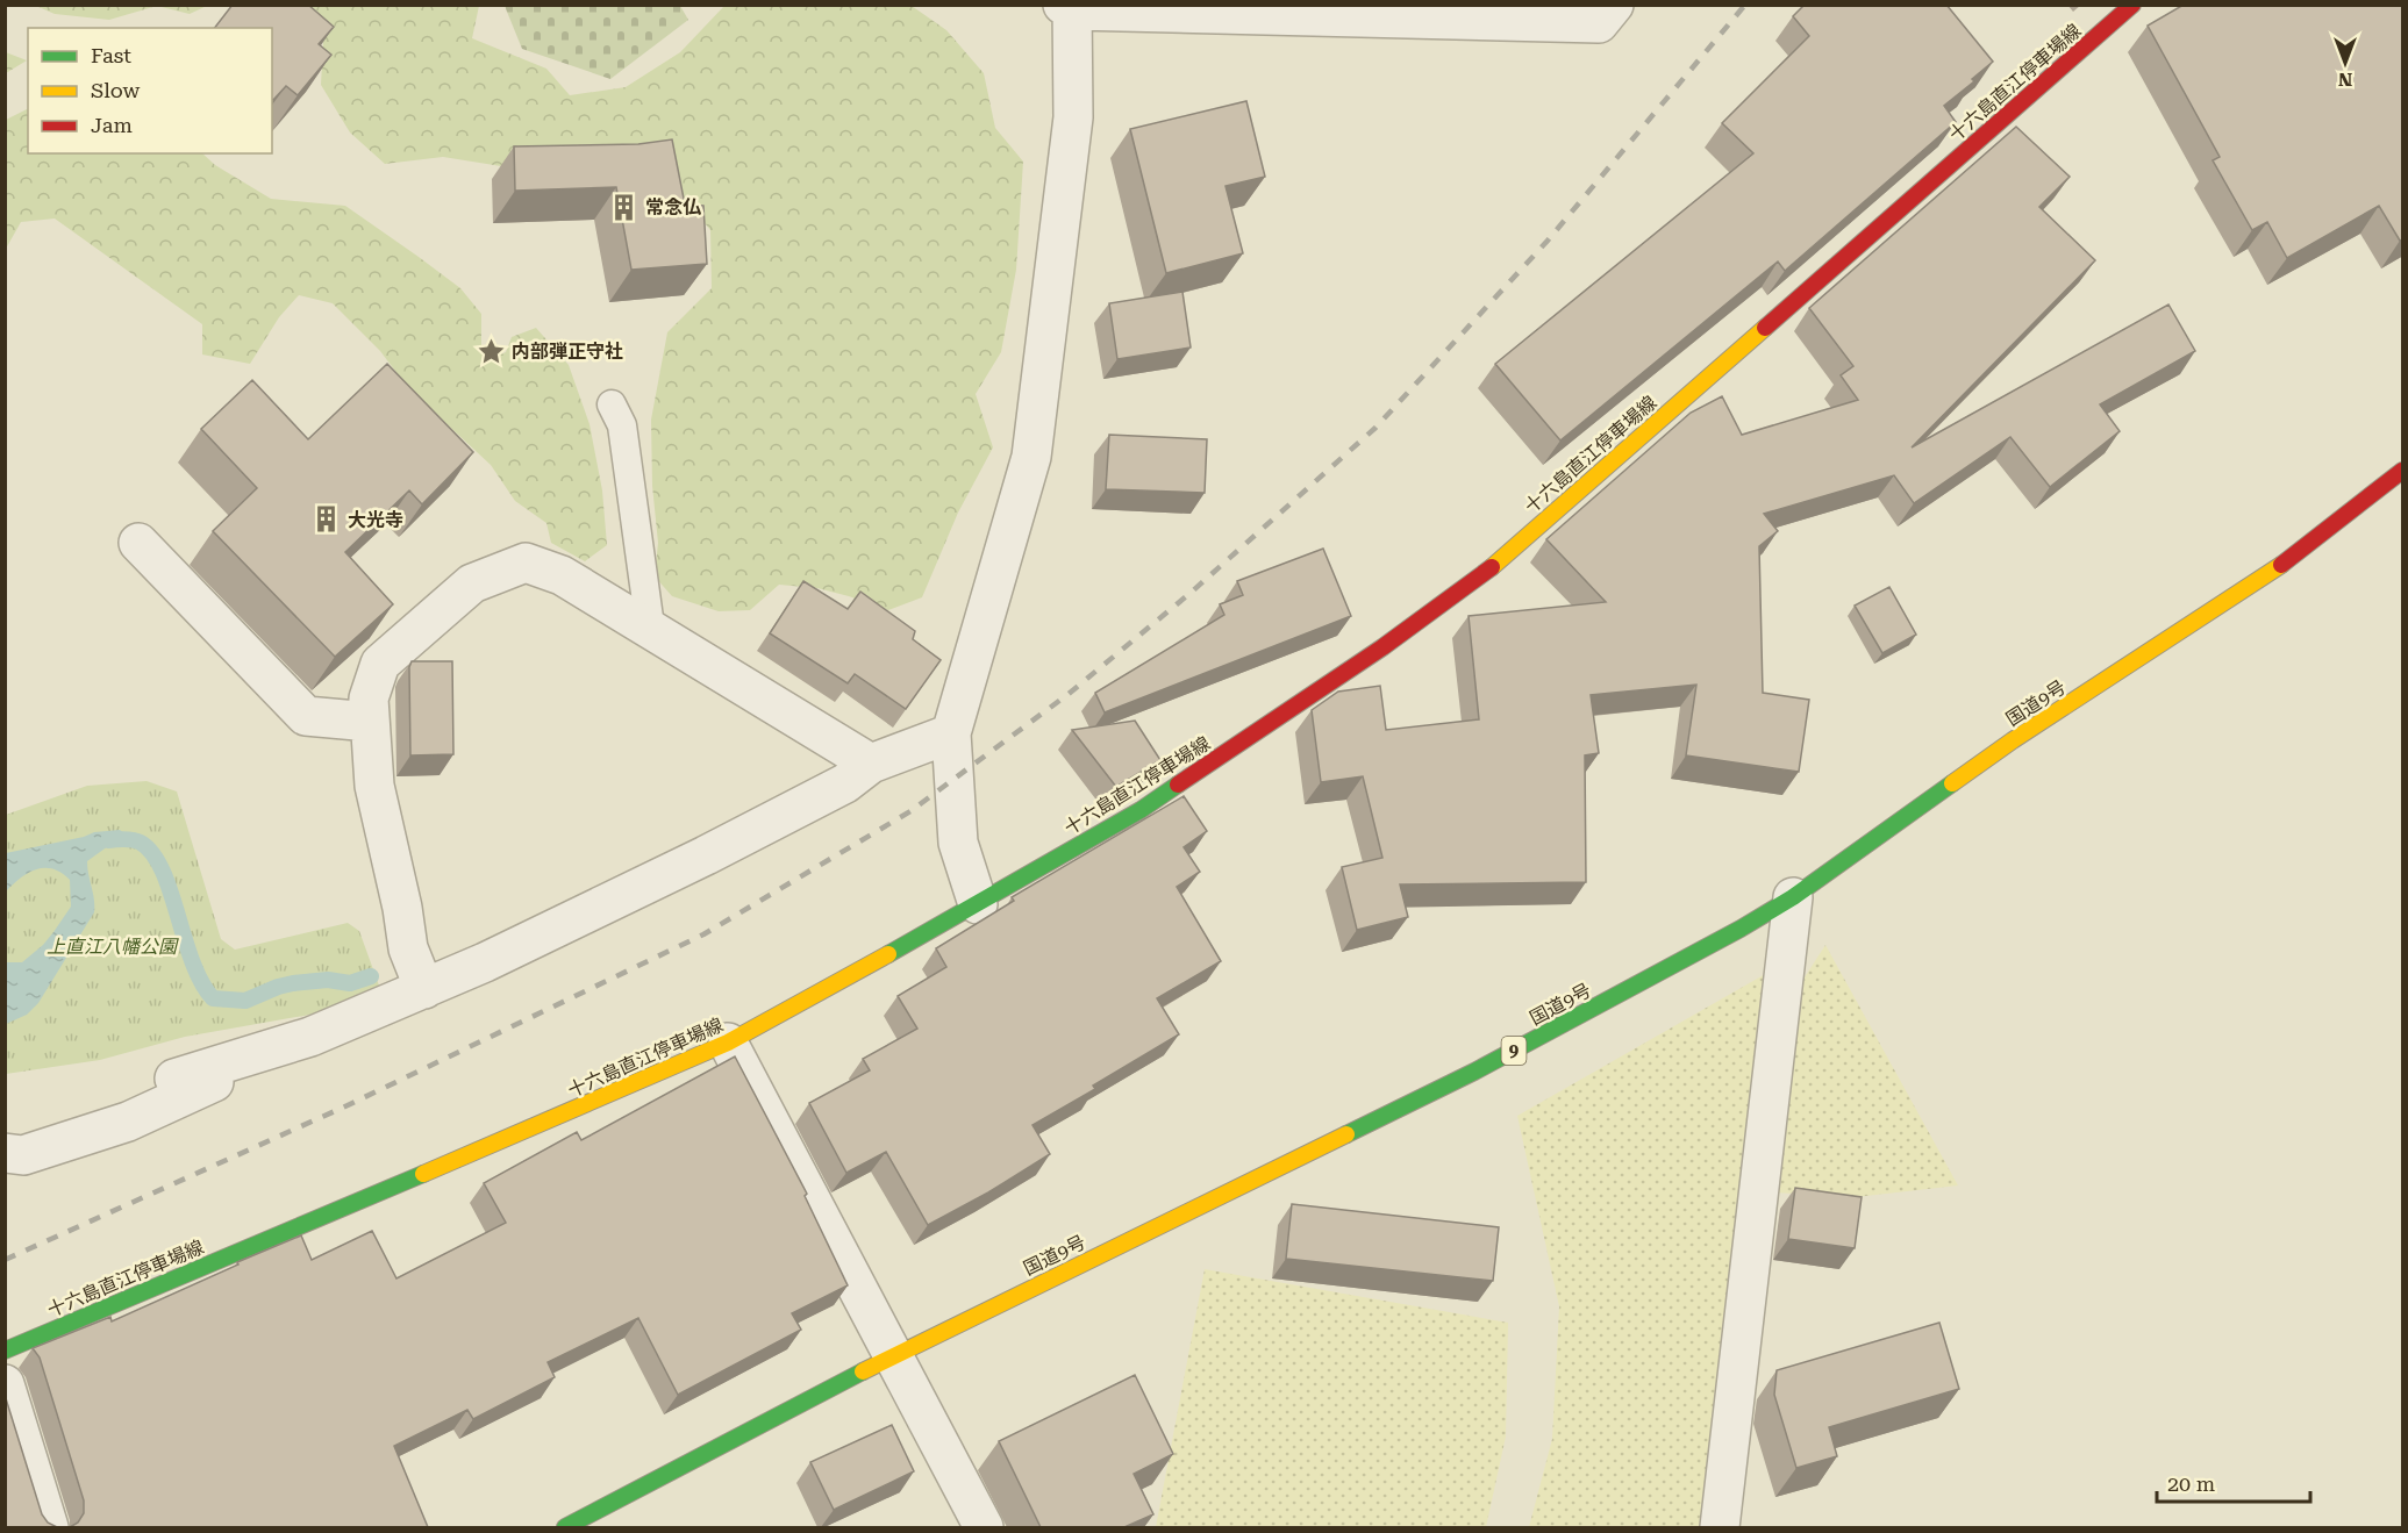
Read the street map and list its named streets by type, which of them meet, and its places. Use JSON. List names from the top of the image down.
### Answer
{
  "streets": {
    "main road": ["十六島直江停車場線", "国道9号", "9"]
  },
  "parks": ["上直江八幡公園"],
  "places": {
    "building": ["常念仏", "大光寺"],
    "place": ["内部弾正守社"]
  },
  "legend": ["Fast", "Slow", "Jam"],
  "scale_bar": "20 m",
  "north": "bottom"
}
